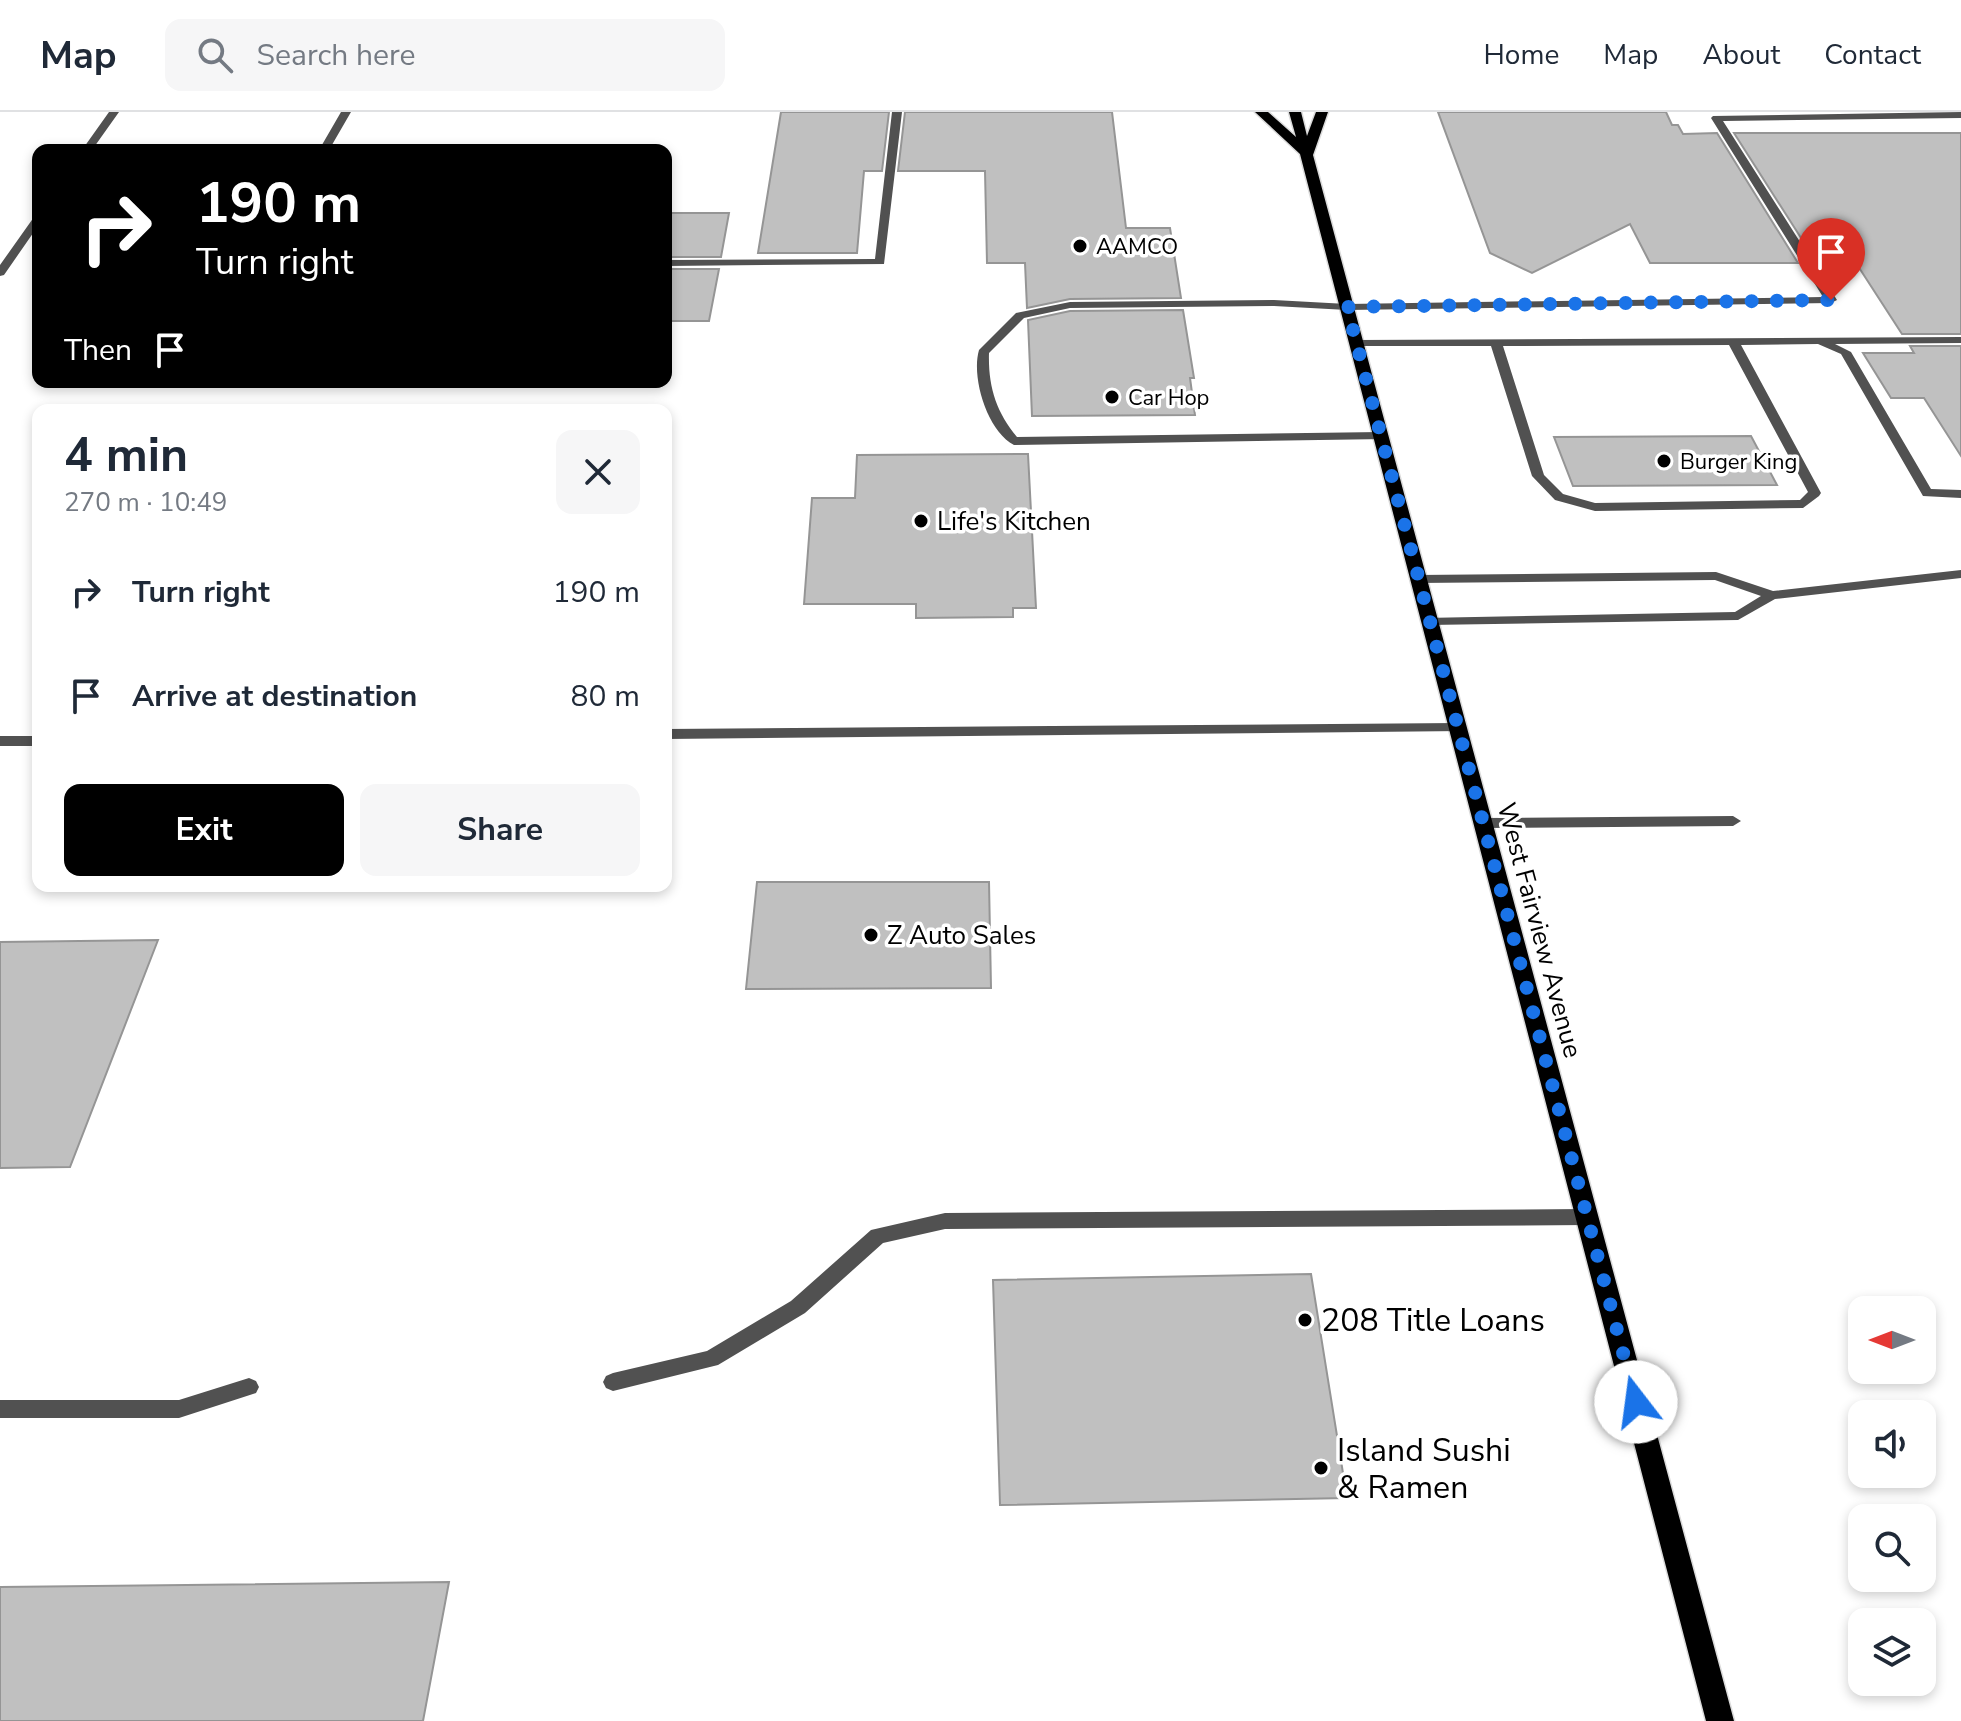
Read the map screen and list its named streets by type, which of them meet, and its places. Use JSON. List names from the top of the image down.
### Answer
{
  "streets": {
    "main road": ["West Fairview Avenue"]
  },
  "places": [
    "AAMCO",
    "Car Hop",
    "Burger King",
    "Life's Kitchen",
    "Z Auto Sales",
    "208 Title Loans",
    "Island Sushi & Ramen"
  ],
  "north": "left",
  "page": {
    "header": "Map",
    "search": "Search here",
    "nav": [
      "Home",
      "Map",
      "About",
      "Contact"
    ],
    "turn": ["190 m", "Turn right"],
    "then": "Then",
    "heading": ["4 min", "270 m · 10:49"],
    "list": [
      {
        "name": "Turn right",
        "value": "190 m"
      },
      {
        "name": "Arrive at destination",
        "value": "80 m"
      }
    ],
    "buttons": ["Exit", "Share"]
  }
}
